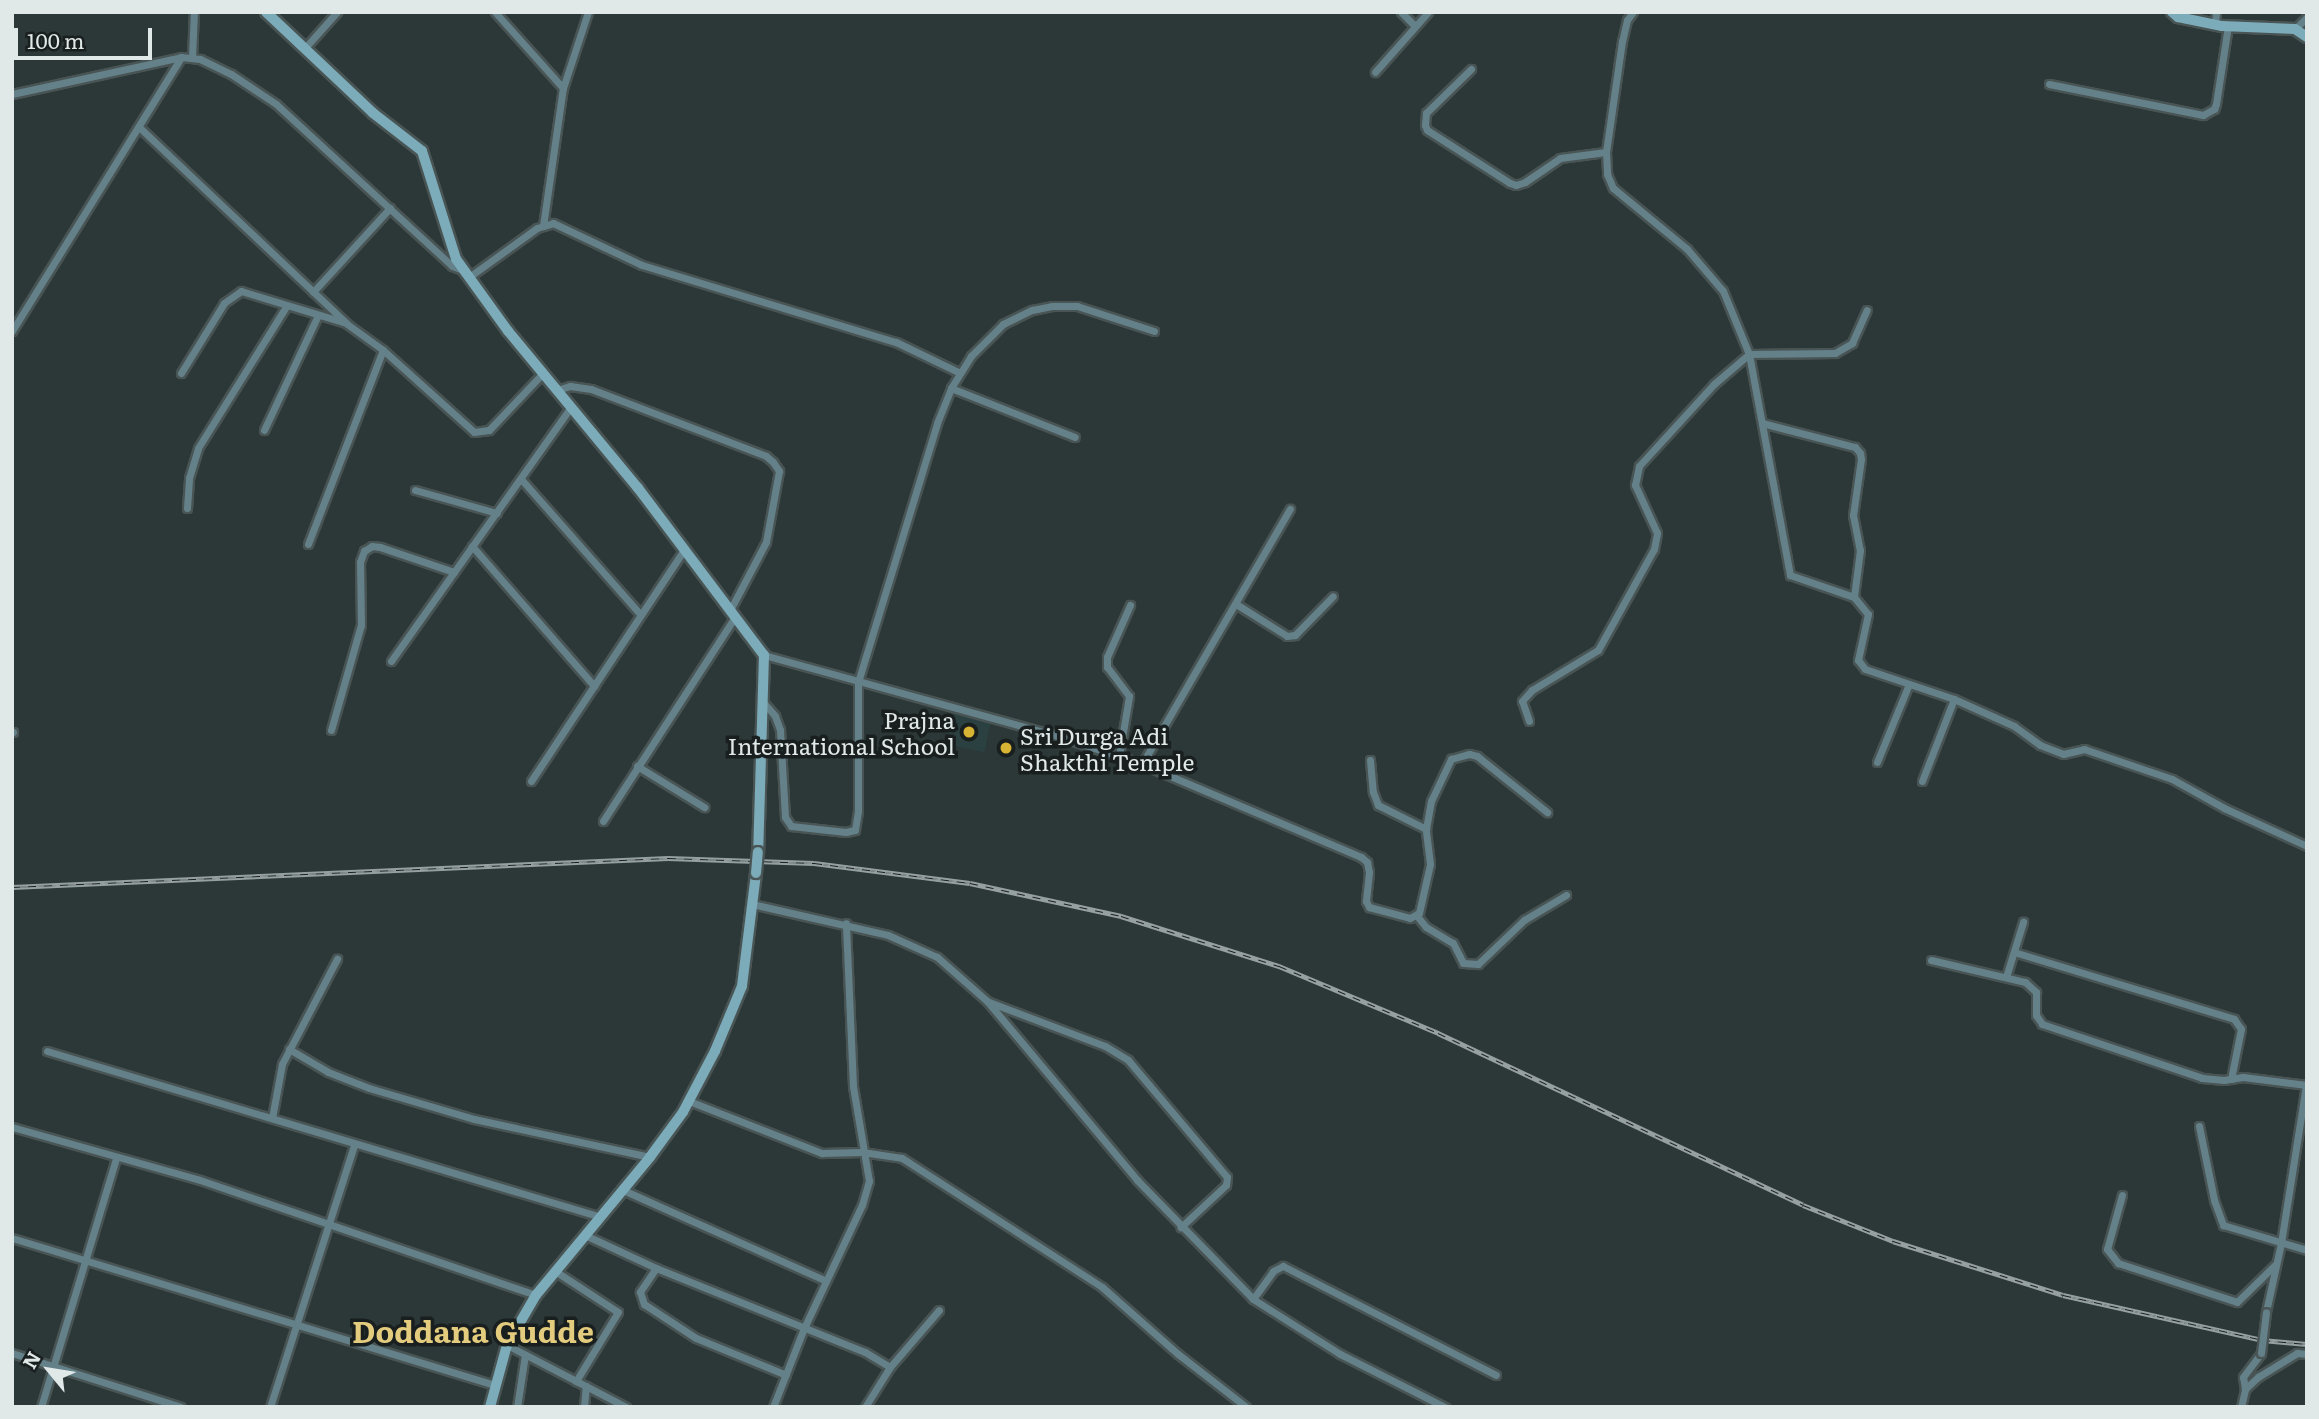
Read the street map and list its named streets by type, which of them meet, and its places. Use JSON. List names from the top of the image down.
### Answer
{
  "districts": ["Doddana Gudde"],
  "places": ["Prajna International School", "Sri Durga Adi Shakthi Temple"],
  "scale_bar": "100 m",
  "north": "top left"
}
